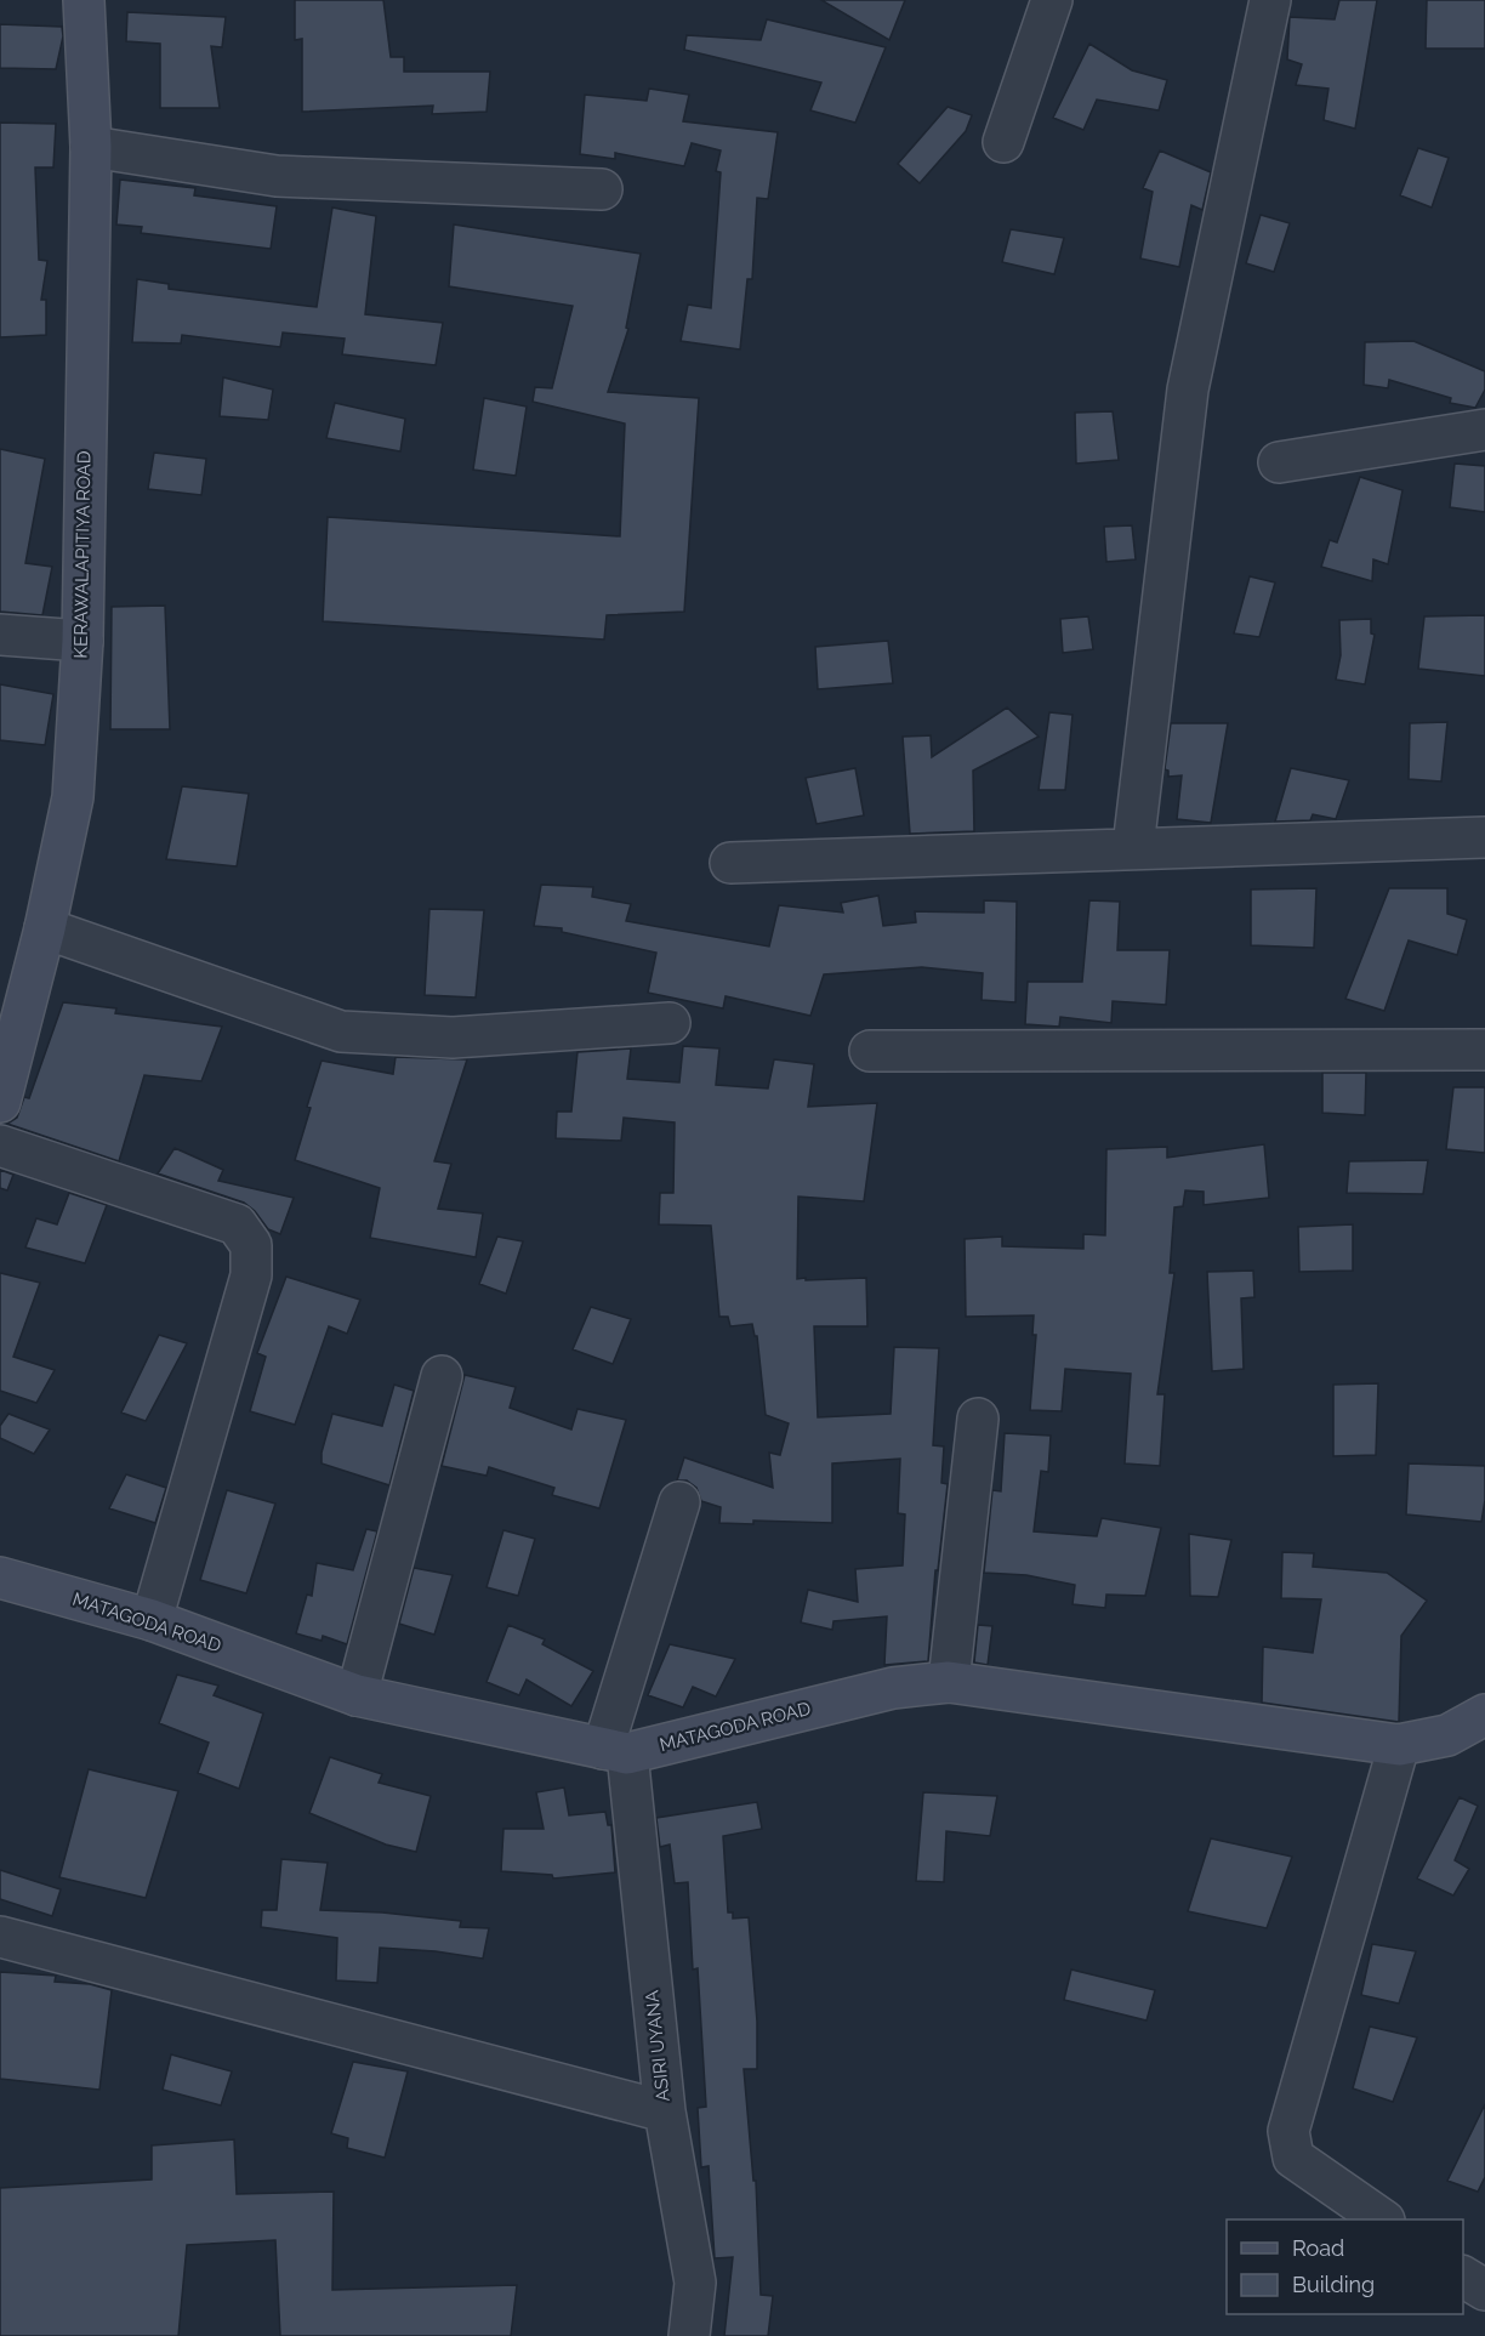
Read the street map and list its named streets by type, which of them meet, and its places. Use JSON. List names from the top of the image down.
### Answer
{
  "streets": {
    "street": ["KERAWALAPITIYA ROAD", "MATAGODA ROAD", "ASIRI UYANA"]
  },
  "crossings": [
    ["MATAGODA ROAD", "ASIRI UYANA"]
  ],
  "legend": ["Road", "Building"]
}
